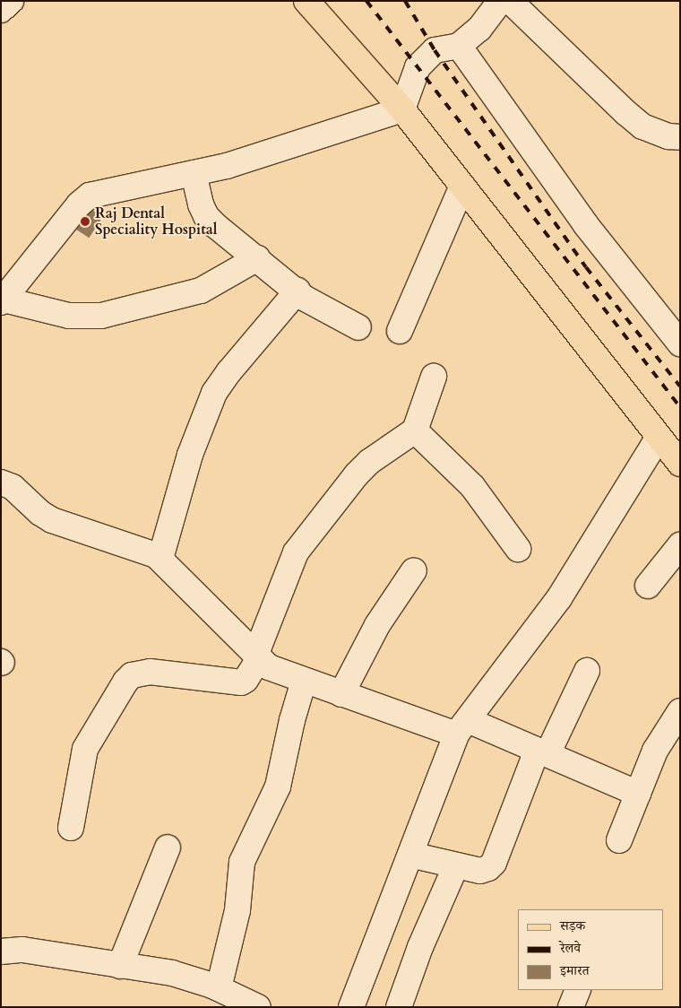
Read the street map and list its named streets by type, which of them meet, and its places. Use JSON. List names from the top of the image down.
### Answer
{
  "places": ["Raj Dental Speciality Hospital"],
  "legend": ["सड़क", "रेलवे", "इमारत"]
}
